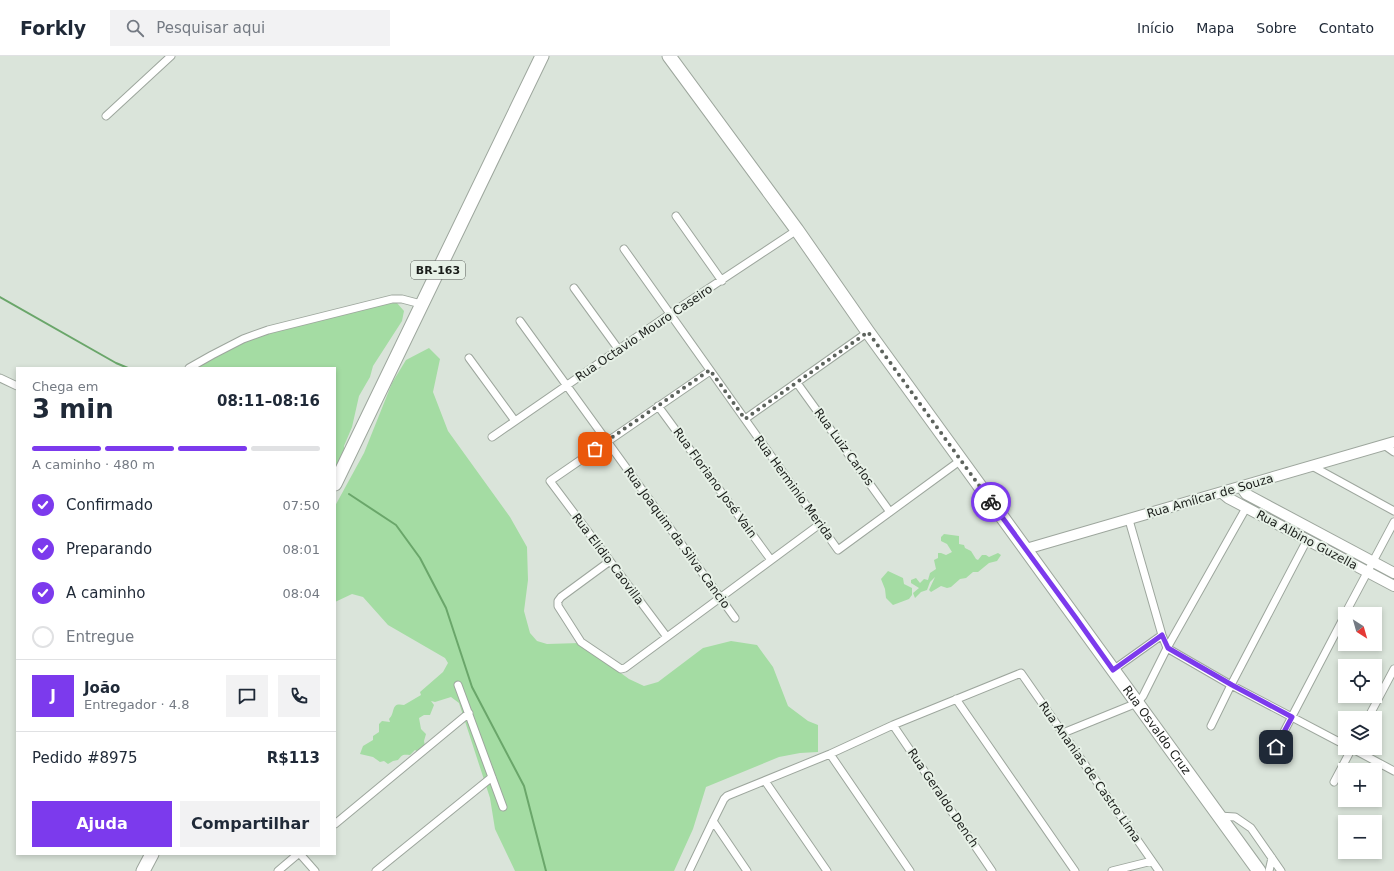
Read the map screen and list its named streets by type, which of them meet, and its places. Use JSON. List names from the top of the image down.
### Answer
{
  "streets": {
    "highway": ["BR-163", "Rua Osvaldo Cruz"],
    "street": [
      "Rua Octavio Mouro Caseiro",
      "Rua Luiz Carlos",
      "Rua Floriano José Vain",
      "Rua Herminio Merida",
      "Rua Amílcar de Souza",
      "Rua Joaquim da Silva Cancio",
      "Rua Albino Guzella",
      "Rua Elidio Caovilla",
      "Rua Ananias de Castro Lima",
      "Rua Geraldo Dench"
    ]
  },
  "crossings": [
    ["Rua Octavio Mouro Caseiro", "Rua Herminio Merida"],
    ["Rua Octavio Mouro Caseiro", "Rua Joaquim da Silva Cancio"],
    ["Rua Octavio Mouro Caseiro", "Rua Osvaldo Cruz"],
    ["Rua Luiz Carlos", "Rua Herminio Merida"],
    ["Rua Amílcar de Souza", "Rua Albino Guzella"],
    ["Rua Amílcar de Souza", "Rua Osvaldo Cruz"],
    ["Rua Joaquim da Silva Cancio", "Rua Elidio Caovilla"]
  ],
  "north": "bottom right",
  "page": {
    "header": "Forkly",
    "search": "Pesquisar aqui",
    "nav": [
      "Início",
      "Mapa",
      "Sobre",
      "Contato"
    ],
    "heading": ["3 min", "Chega em", "08:11–08:16"],
    "panel": [
      "João",
      "Entregador · 4.8",
      "Pedido #8975",
      "R$113"
    ],
    "bar": "A caminho · 480 m",
    "list": [
      ["Confirmado", "07:50"],
      ["Preparando", "08:01"],
      ["A caminho", "08:04"],
      "Entregue"
    ],
    "map_buttons": ["+", "−"],
    "round": "J",
    "buttons": ["Ajuda", "Compartilhar"]
  }
}
